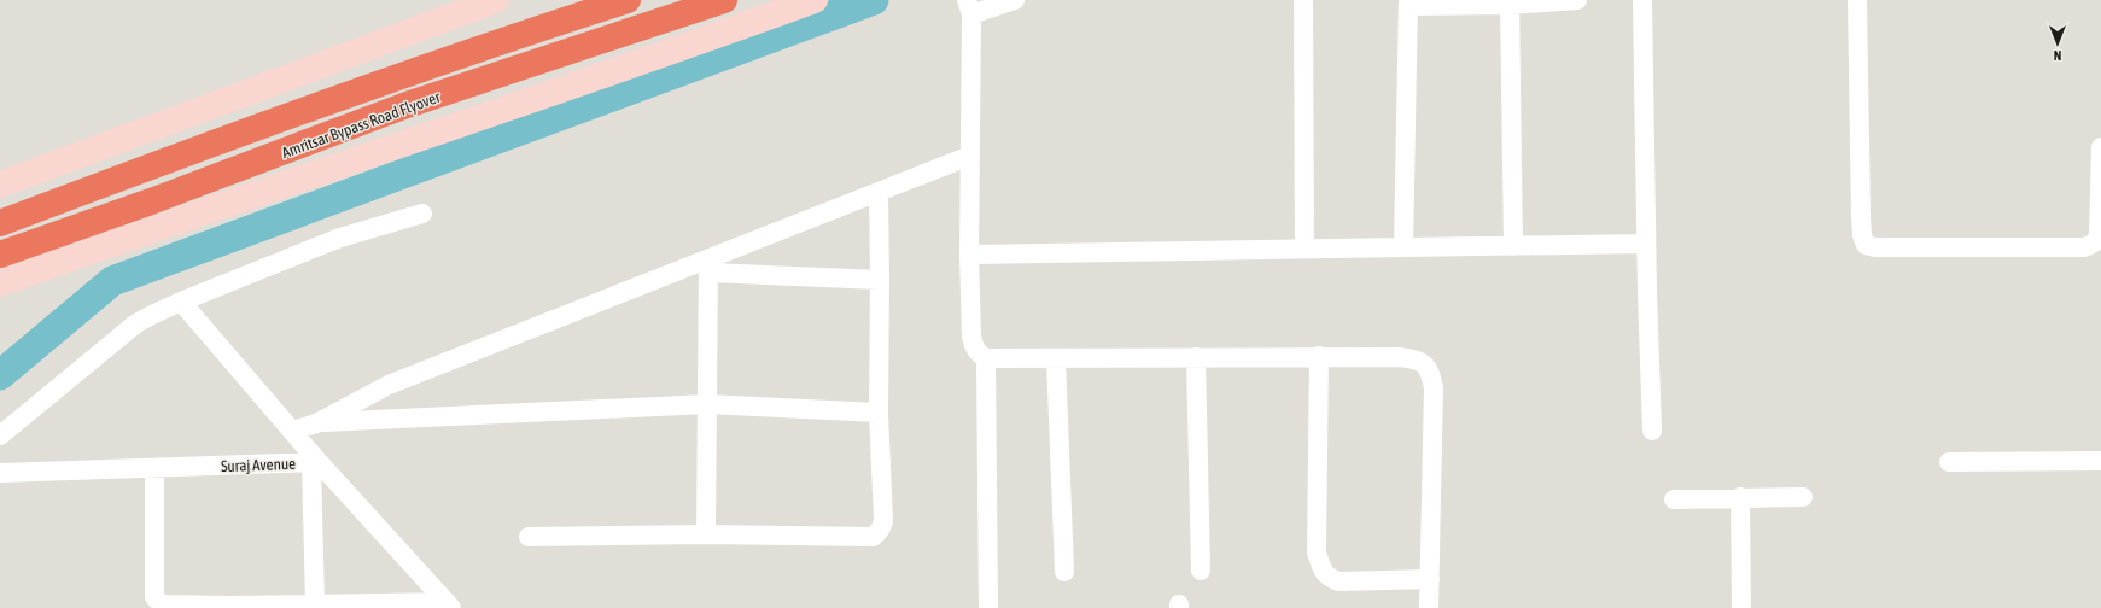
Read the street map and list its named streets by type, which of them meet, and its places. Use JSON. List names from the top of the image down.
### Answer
{
  "streets": {
    "highway": ["Amritsar Bypass Road Flyover"],
    "street": ["Suraj Avenue"]
  },
  "north": "bottom"
}
